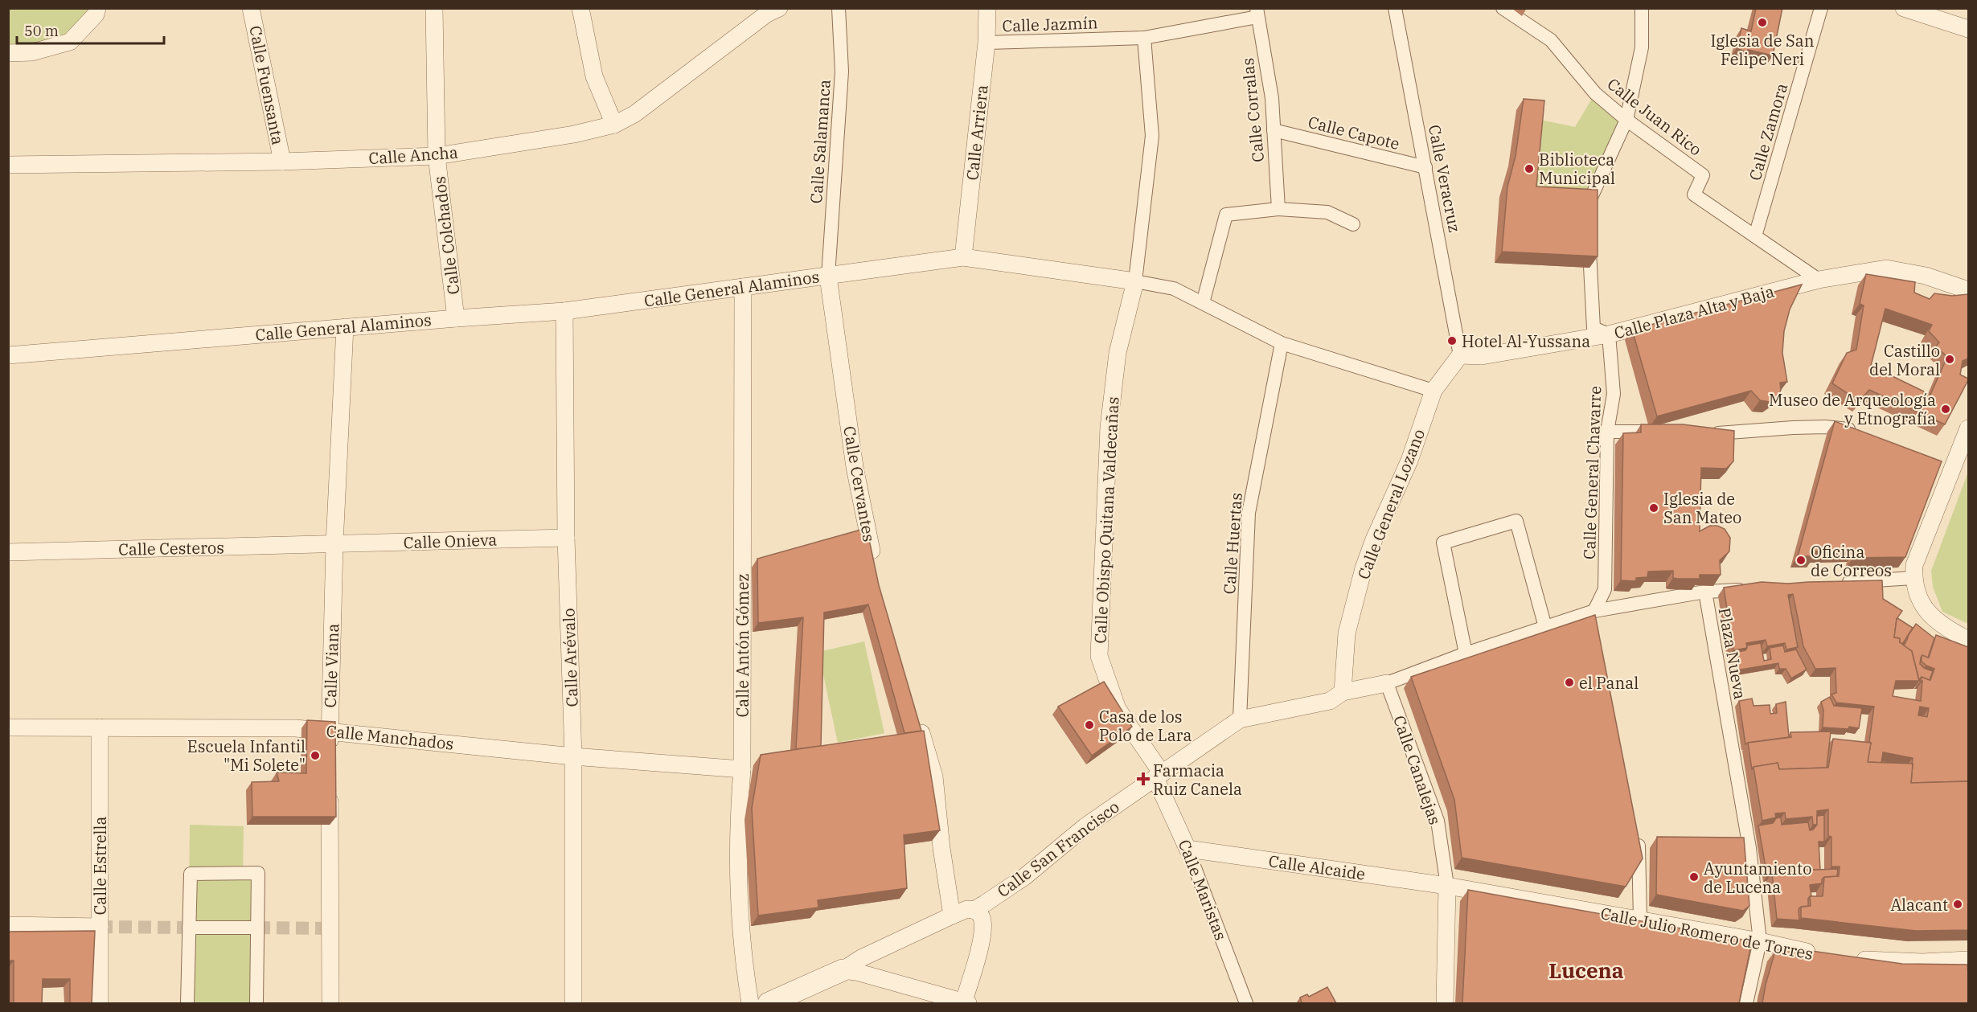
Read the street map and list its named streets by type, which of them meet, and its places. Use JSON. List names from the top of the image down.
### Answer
{
  "streets": {
    "street": [
      "Calle Jazmín",
      "Calle Fuensanta",
      "Calle Corralas",
      "Calle Juan Rico",
      "Calle Zamora",
      "Calle Arriera",
      "Calle Capote",
      "Calle Salamanca",
      "Calle Ancha",
      "Calle Veracruz",
      "Calle Colchados",
      "Calle General Alaminos",
      "Calle Plaza Alta y Baja",
      "Calle General Chavarre",
      "Calle Cervantes",
      "Calle General Lozano",
      "Calle Obispo Quitana Valdecañas",
      "Calle Onieva",
      "Calle Huertas",
      "Calle Cesteros",
      "Calle Antón Gómez",
      "Plaza Nueva",
      "Calle Arévalo",
      "Calle Viana",
      "Calle Manchados",
      "Calle Canalejas",
      "Calle San Francisco",
      "Calle Estrella",
      "Calle Alcaide",
      "Calle Maristas",
      "Calle Julio Romero de Torres"
    ]
  },
  "crossings": [
    ["Calle Jazmín", "Calle Corralas"],
    ["Calle Jazmín", "Calle Arriera"],
    ["Calle Fuensanta", "Calle Ancha"],
    ["Calle Corralas", "Calle Capote"],
    ["Calle Juan Rico", "Calle Zamora"],
    ["Calle Juan Rico", "Calle Plaza Alta y Baja"],
    ["Calle Arriera", "Calle General Alaminos"],
    ["Calle Capote", "Calle Veracruz"],
    ["Calle Salamanca", "Calle General Alaminos"],
    ["Calle Salamanca", "Calle Cervantes"],
    ["Calle Ancha", "Calle Colchados"],
    ["Calle Veracruz", "Calle Plaza Alta y Baja"],
    ["Calle Colchados", "Calle General Alaminos"],
    ["Calle General Alaminos", "Calle Cervantes"],
    ["Calle General Alaminos", "Calle General Lozano"],
    ["Calle General Alaminos", "Calle Obispo Quitana Valdecañas"],
    ["Calle General Alaminos", "Calle Huertas"],
    ["Calle General Alaminos", "Calle Antón Gómez"],
    ["Calle General Alaminos", "Calle Arévalo"],
    ["Calle General Alaminos", "Calle Viana"],
    ["Calle Plaza Alta y Baja", "Calle General Chavarre"],
    ["Calle General Chavarre", "Plaza Nueva"],
    ["Calle General Lozano", "Calle San Francisco"],
    ["Calle Obispo Quitana Valdecañas", "Calle San Francisco"],
    ["Calle Obispo Quitana Valdecañas", "Calle Maristas"],
    ["Calle Onieva", "Calle Cesteros"],
    ["Calle Onieva", "Calle Arévalo"],
    ["Calle Onieva", "Calle Viana"],
    ["Calle Huertas", "Calle San Francisco"],
    ["Calle Cesteros", "Calle Viana"],
    ["Calle Antón Gómez", "Calle Manchados"],
    ["Plaza Nueva", "Calle Canalejas"],
    ["Plaza Nueva", "Calle San Francisco"],
    ["Plaza Nueva", "Calle Julio Romero de Torres"],
    ["Calle Arévalo", "Calle Manchados"],
    ["Calle Viana", "Calle Manchados"],
    ["Calle Manchados", "Calle Estrella"],
    ["Calle Canalejas", "Calle San Francisco"],
    ["Calle Canalejas", "Calle Alcaide"],
    ["Calle Canalejas", "Calle Julio Romero de Torres"],
    ["Calle San Francisco", "Calle Maristas"],
    ["Calle Alcaide", "Calle Maristas"],
    ["Calle Alcaide", "Calle Julio Romero de Torres"]
  ],
  "districts": ["Lucena"],
  "places": {
    "other": [
      "Iglesia de San Felipe Neri",
      "Biblioteca Municipal",
      "Hotel Al-Yussana",
      "Castillo del Moral",
      "Museo de Arqueología y Etnografía",
      "Iglesia de San Mateo",
      "Oficina de Correos",
      "el Panal",
      "Casa de los Polo de Lara",
      "Escuela Infantil \"Mi Solete\"",
      "Ayuntamiento de Lucena",
      "Alacant"
    ],
    "health": ["Farmacia Ruiz Canela"]
  },
  "scale_bar": "50 m"
}
